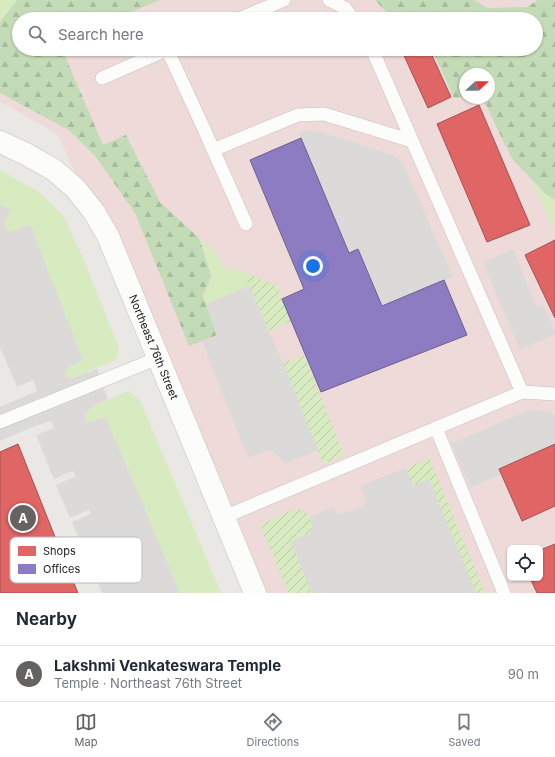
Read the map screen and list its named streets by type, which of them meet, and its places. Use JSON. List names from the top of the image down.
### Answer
{
  "streets": {
    "street": ["Northeast 76th Street"]
  },
  "legend": ["Shops", "Offices"],
  "north": "right",
  "page": {
    "search": "Search here",
    "pins": "A",
    "heading": "Nearby",
    "list": [
      {
        "mark": "A",
        "name": "Lakshmi Venkateswara Temple",
        "note": "Temple · Northeast 76th Street",
        "value": "90 m"
      }
    ],
    "nav": ["Map", "Directions", "Saved"]
  }
}
